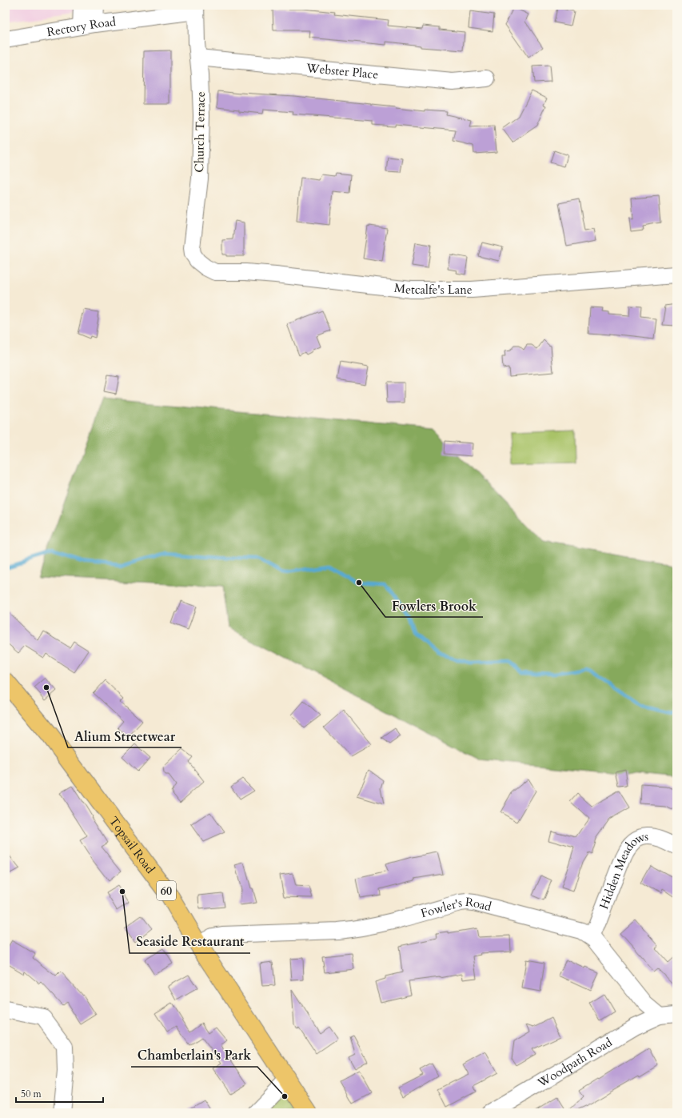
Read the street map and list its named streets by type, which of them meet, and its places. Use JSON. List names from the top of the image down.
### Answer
{
  "streets": {
    "main road": ["Topsail Road", "60"],
    "street": [
      "Rectory Road",
      "Webster Place",
      "Church Terrace",
      "Metcalfe's Lane",
      "Hidden Meadows",
      "Fowler's Road",
      "Woodpath Road"
    ]
  },
  "crossings": [
    ["Rectory Road", "Church Terrace"],
    ["Webster Place", "Church Terrace"],
    ["Church Terrace", "Metcalfe's Lane"],
    ["Topsail Road", "Fowler's Road"],
    ["Hidden Meadows", "Fowler's Road"],
    ["Fowler's Road", "Woodpath Road"]
  ],
  "places": [
    "Fowlers Brook",
    "Alium Streetwear",
    "Seaside Restaurant",
    "Chamberlain's Park"
  ],
  "scale_bar": "50 m"
}
